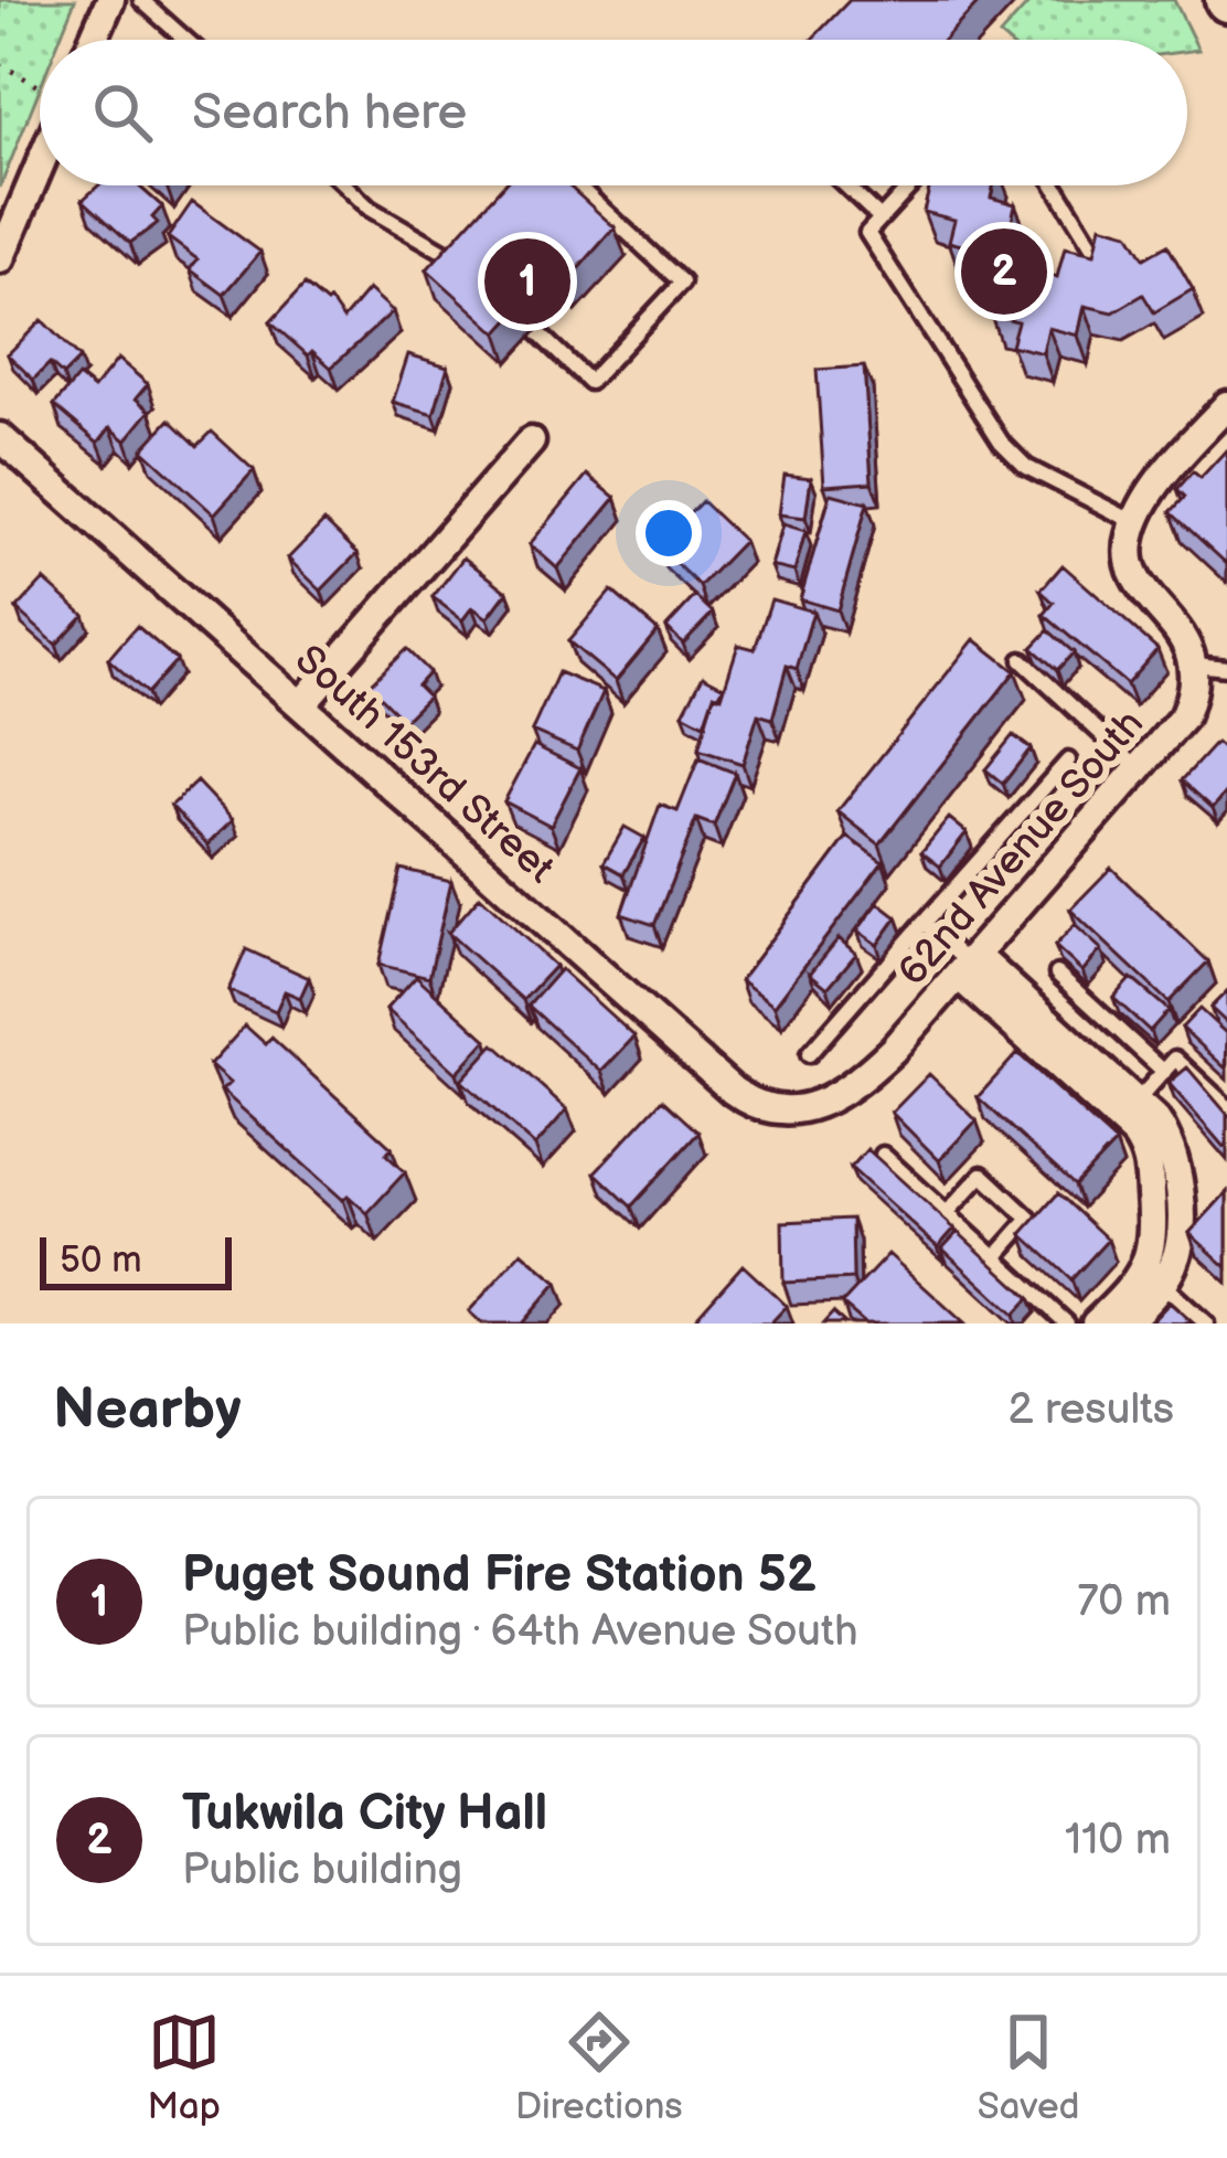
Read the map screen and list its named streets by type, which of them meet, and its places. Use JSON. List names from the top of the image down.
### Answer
{
  "streets": {
    "street": ["South 153rd Street", "62nd Avenue South"]
  },
  "crossings": [
    ["South 153rd Street", "62nd Avenue South"]
  ],
  "scale_bar": "50 m",
  "page": {
    "search": "Search here",
    "pins": ["2", "1"],
    "scale": "50 m",
    "heading": ["Nearby", "2 results"],
    "list": [
      {
        "mark": "1",
        "name": "Puget Sound Fire Station 52",
        "note": "Public building · 64th Avenue South",
        "value": "70 m"
      },
      {
        "mark": "2",
        "name": "Tukwila City Hall",
        "note": "Public building",
        "value": "110 m"
      }
    ],
    "nav": ["Map", "Directions", "Saved"]
  }
}
